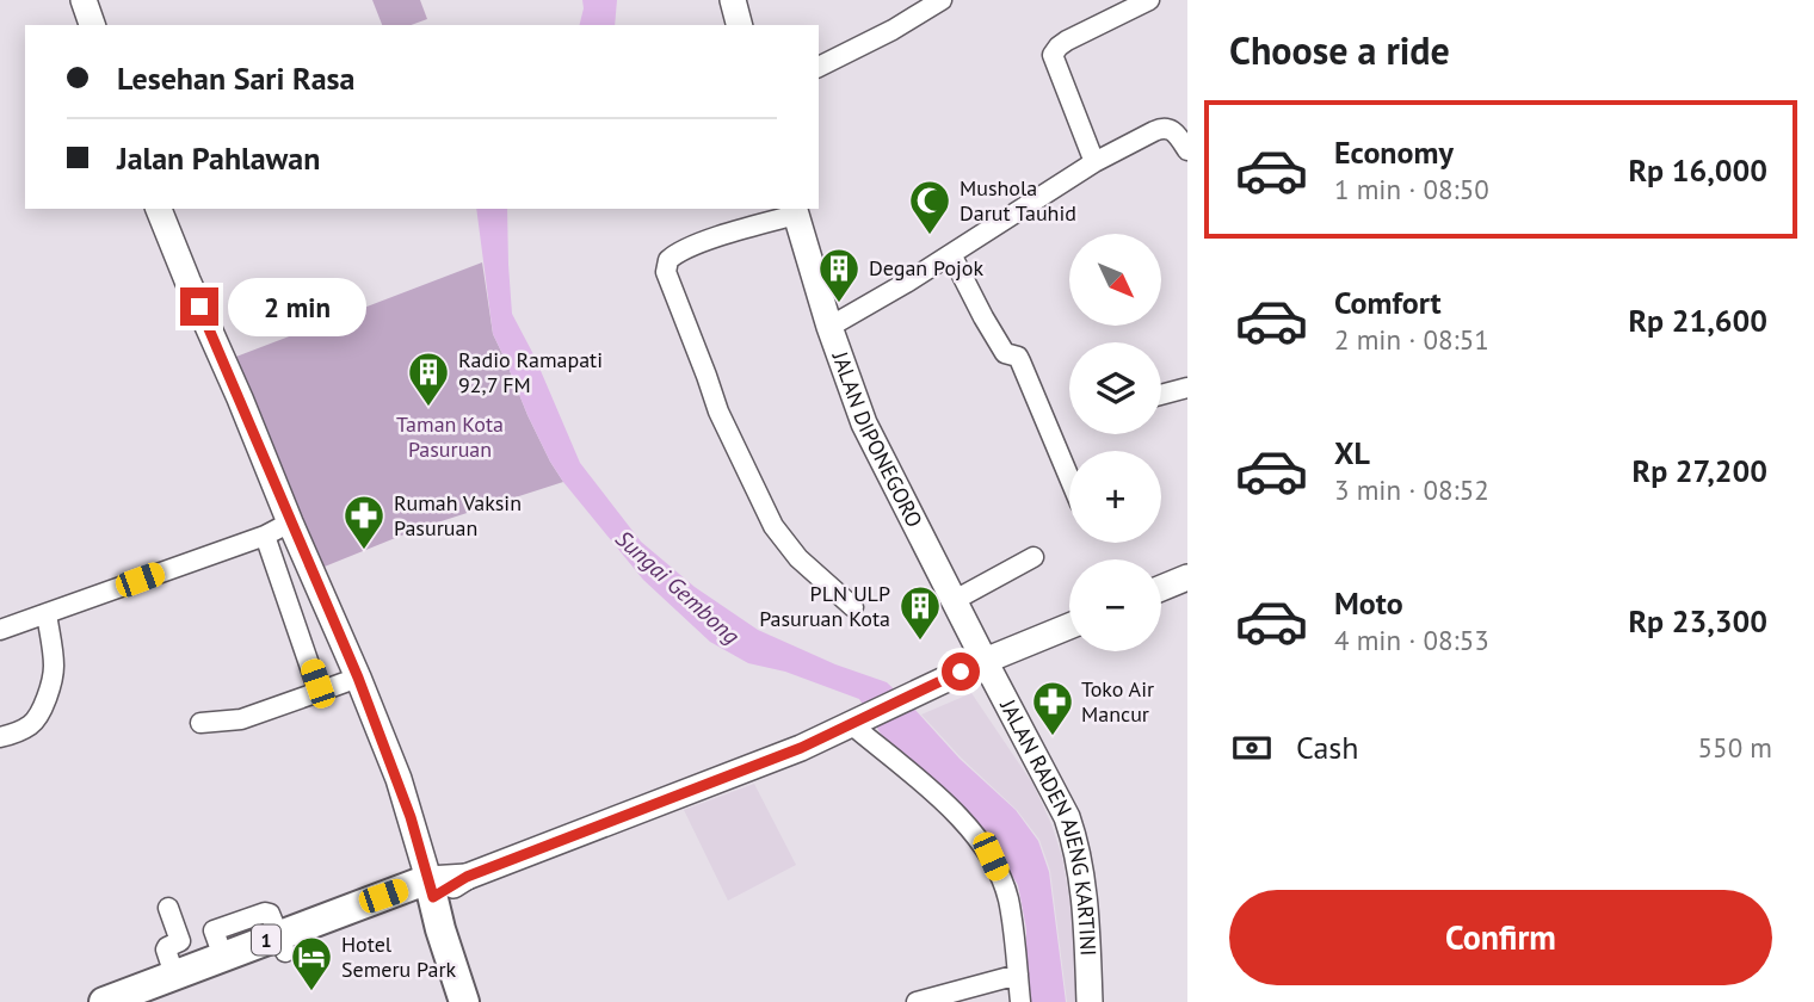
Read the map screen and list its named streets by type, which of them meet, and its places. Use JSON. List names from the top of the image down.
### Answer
{
  "streets": {
    "highway": ["1"],
    "main road": ["JALAN DIPONEGORO", "JALAN RADEN AJENG KARTINI"]
  },
  "crossings": [
    ["JALAN DIPONEGORO", "JALAN RADEN AJENG KARTINI"]
  ],
  "water": ["Sungai Gembong"],
  "parks": ["Taman Kota Pasuruan"],
  "places": {
    "mosque": ["Mushola Darut Tauhid"],
    "building": ["Degan Pojok", "Radio Ramapati 92,7 FM", "PLN ULP Pasuruan Kota"],
    "pharmacy": ["Rumah Vaksin Pasuruan", "Toko Air Mancur"],
    "hotel": ["Hotel Semeru Park"]
  },
  "north": "bottom right",
  "page": {
    "heading": "Choose a ride",
    "banner": ["Lesehan Sari Rasa", "Jalan Pahlawan"],
    "list": [
      {
        "name": "Economy",
        "note": "1 min · 08:50",
        "value": "Rp 16,000"
      },
      {
        "name": "Comfort",
        "note": "2 min · 08:51",
        "value": "Rp 21,600"
      },
      {
        "name": "XL",
        "note": "3 min · 08:52",
        "value": "Rp 27,200"
      },
      {
        "name": "Moto",
        "note": "4 min · 08:53",
        "value": "Rp 23,300"
      }
    ],
    "map_buttons": ["+", "−"],
    "bubble": "2 min",
    "pay": ["Cash", "550 m"],
    "buttons": "Confirm"
  }
}
